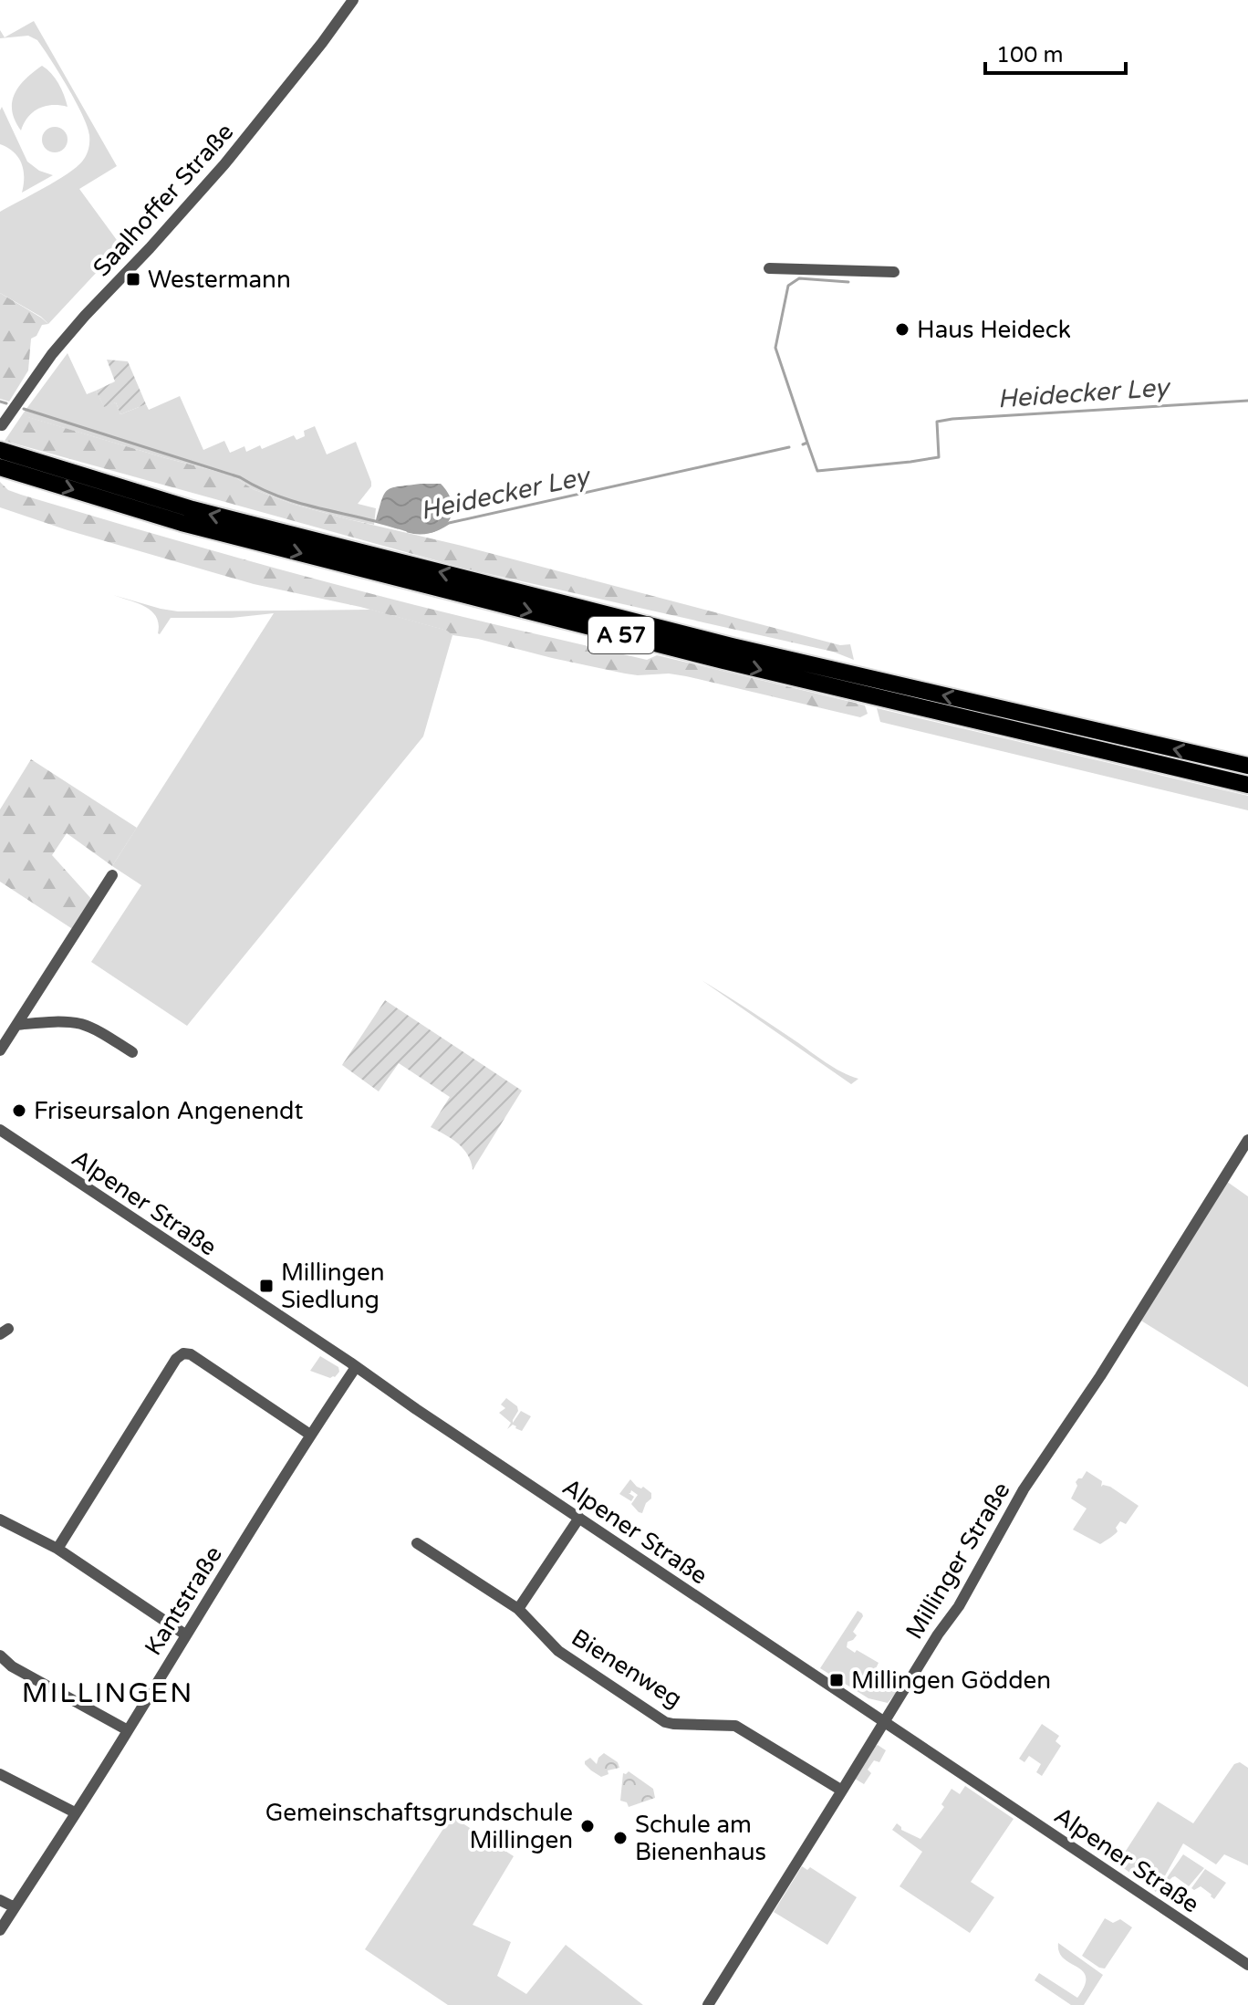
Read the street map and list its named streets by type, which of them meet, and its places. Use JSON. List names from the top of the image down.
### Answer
{
  "streets": {
    "highway": ["A 57"],
    "street": [
      "Saalhoffer Straße",
      "Alpener Straße",
      "Millinger Straße",
      "Kantstraße",
      "Bienenweg"
    ]
  },
  "crossings": [
    ["Alpener Straße", "Millinger Straße"],
    ["Alpener Straße", "Kantstraße"],
    ["Millinger Straße", "Bienenweg"]
  ],
  "districts": ["MILLINGEN"],
  "water": ["Heidecker Ley"],
  "places": {
    "transit": ["Westermann", "Millingen Siedlung", "Millingen Gödden"],
    "other": [
      "Haus Heideck",
      "Friseursalon Angenendt",
      "Gemeinschaftsgrundschule Millingen",
      "Schule am Bienenhaus"
    ]
  },
  "scale_bar": "100 m"
}
